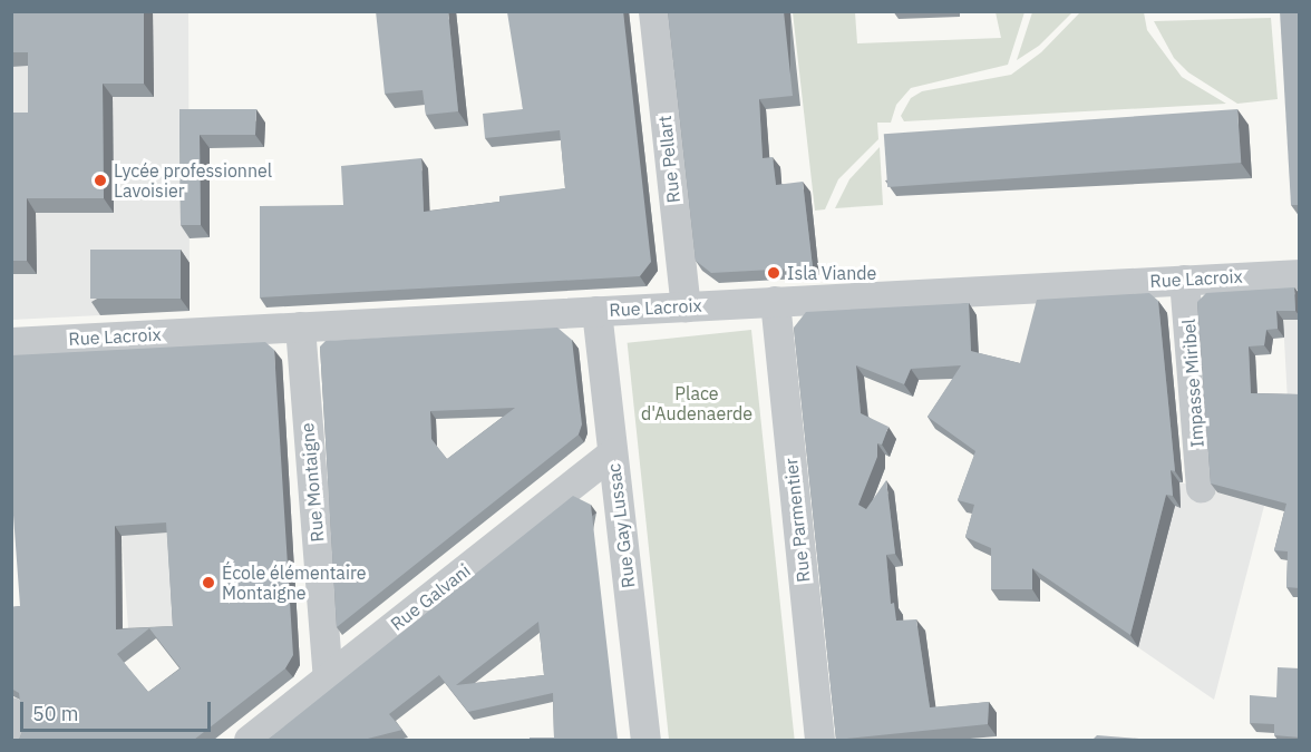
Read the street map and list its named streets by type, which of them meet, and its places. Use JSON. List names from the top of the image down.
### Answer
{
  "streets": {
    "street": [
      "Rue Pellart",
      "Rue Lacroix",
      "Impasse Miribel",
      "Rue Montaigne",
      "Rue Parmentier",
      "Rue Gay Lussac",
      "Rue Galvani"
    ]
  },
  "crossings": [
    ["Rue Pellart", "Rue Lacroix"],
    ["Rue Lacroix", "Impasse Miribel"],
    ["Rue Lacroix", "Rue Montaigne"],
    ["Rue Lacroix", "Rue Parmentier"],
    ["Rue Lacroix", "Rue Gay Lussac"],
    ["Rue Montaigne", "Rue Galvani"],
    ["Rue Gay Lussac", "Rue Galvani"]
  ],
  "parks": ["Place d'Audenaerde"],
  "places": ["Lycée professionnel Lavoisier", "Isla Viande", "École élémentaire Montaigne"],
  "scale_bar": "50 m"
}
